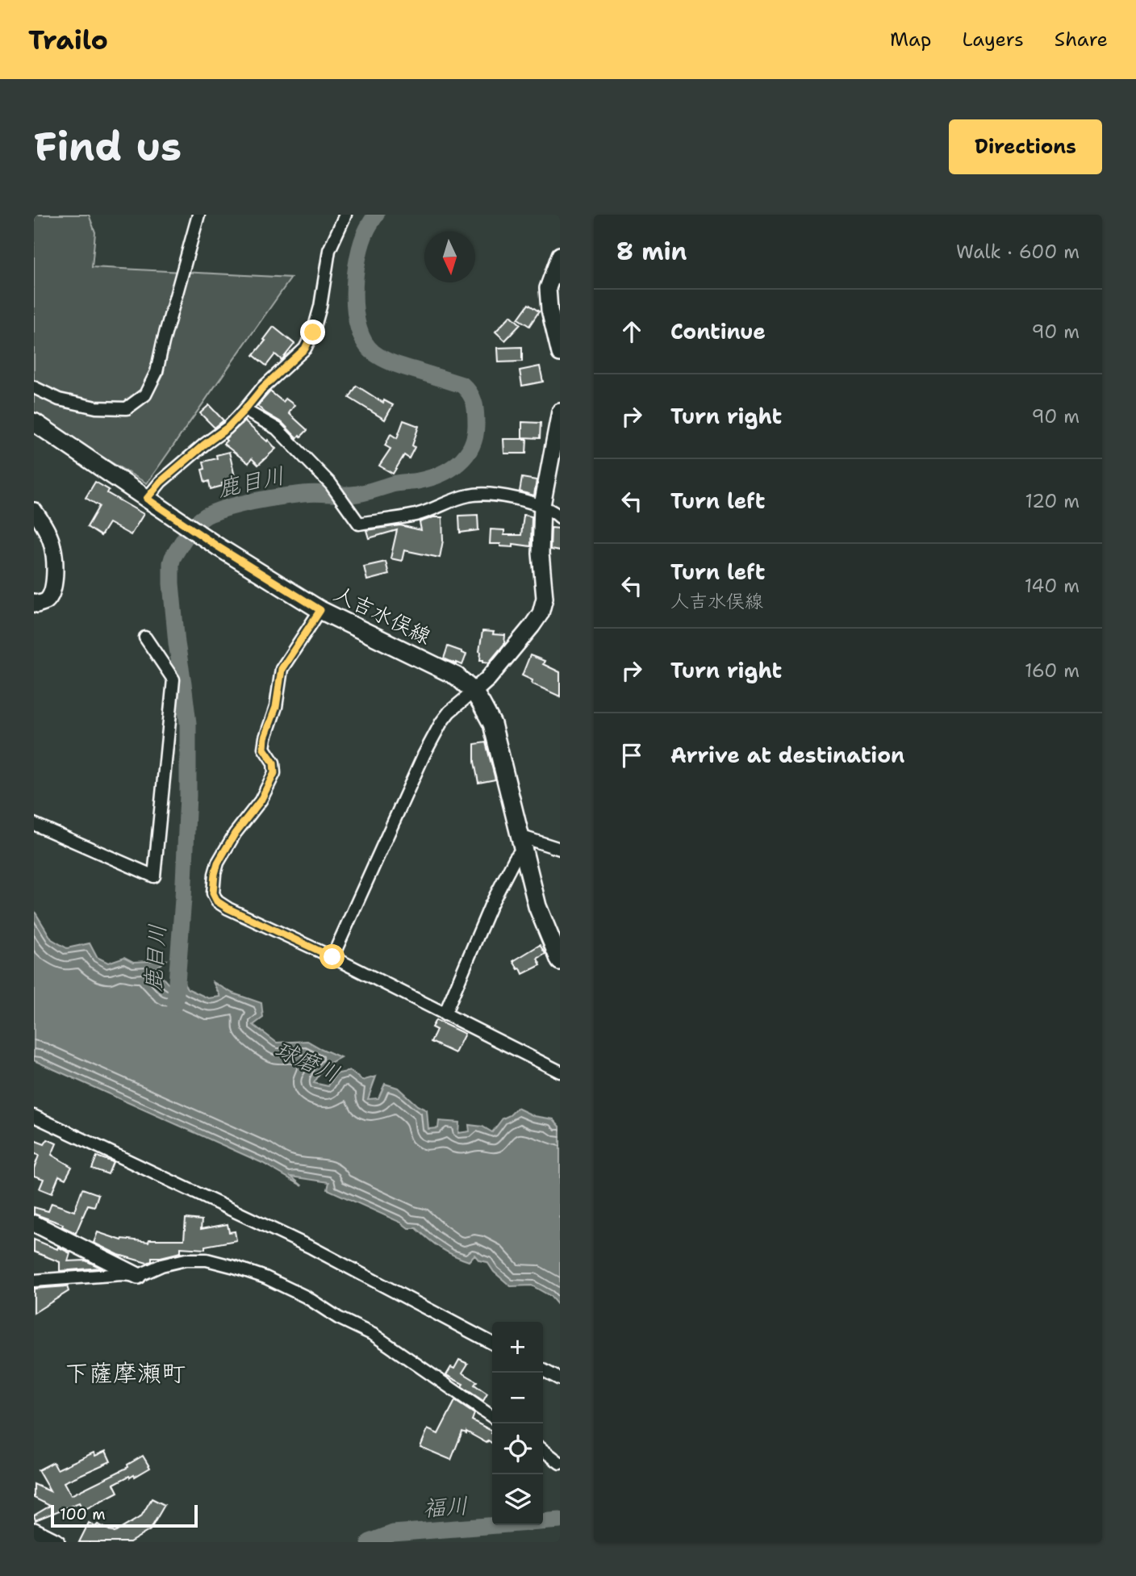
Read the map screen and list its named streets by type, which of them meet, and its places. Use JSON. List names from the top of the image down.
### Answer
{
  "streets": {
    "main road": ["人吉水俣線"]
  },
  "districts": ["下薩摩瀬町"],
  "water": ["鹿目川", "球磨川", "福川"],
  "scale_bar": "100 m",
  "north": "bottom",
  "page": {
    "header": "Trailo",
    "nav": ["Map", "Layers", "Share"],
    "buttons": "Directions",
    "title": "Find us",
    "heading": ["8 min", "Walk · 600 m"],
    "list": [
      ["Continue", "90 m"],
      ["Turn right", "90 m"],
      ["Turn left", "120 m"],
      ["Turn left", "人吉水俣線", "140 m"],
      ["Turn right", "160 m"],
      "Arrive at destination"
    ],
    "map_buttons": ["+", "−"],
    "scale": "100 m"
  }
}
